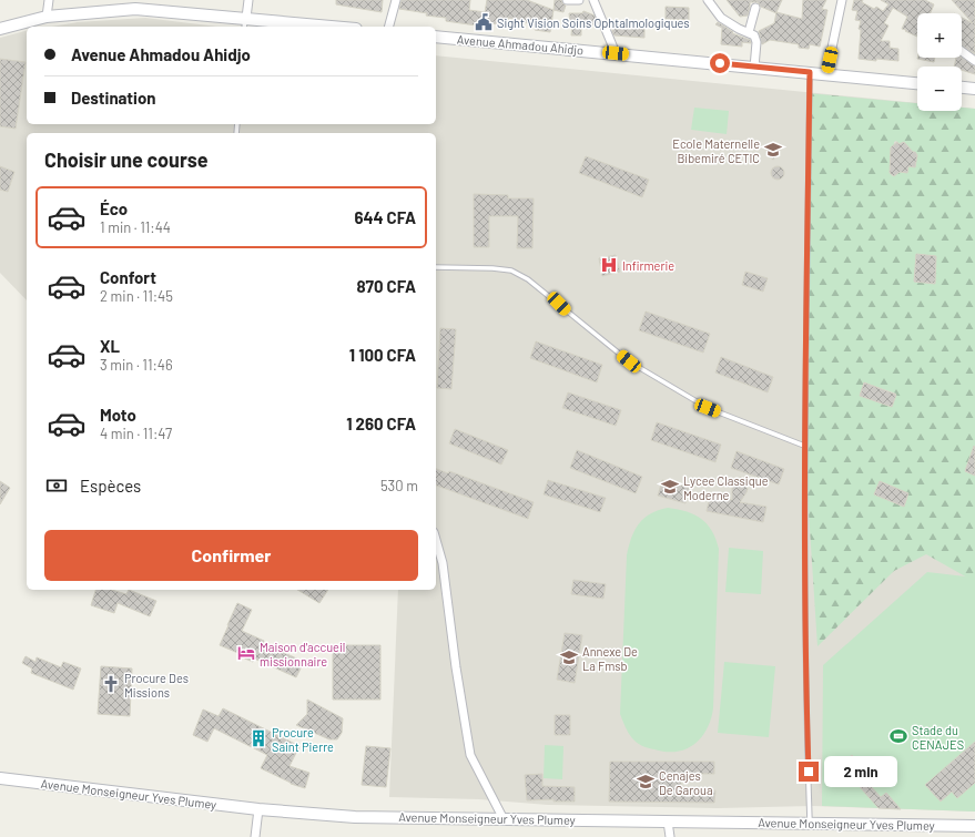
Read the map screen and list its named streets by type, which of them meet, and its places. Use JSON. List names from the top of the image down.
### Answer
{
  "streets": {
    "main road": ["Avenue Ahmadou Ahidjo", "Avenue Monseigneur Yves Plumey"]
  },
  "places": {
    "public building": ["Sight Vision Soins Ophtalmologiques"],
    "school or university": [
      "Ecole Maternelle Bibemiré CETIC",
      "Lycee Classique Moderne",
      "Annexe De La Fmsb",
      "Cenajes De Garoua"
    ],
    "hospital": ["Infirmerie"],
    "hotel": ["Maison d'accueil missionnaire"],
    "church": ["Procure Des Missions"],
    "sports": ["Stade du CENAJES"],
    "building": ["Procure Saint Pierre"]
  },
  "page": {
    "map_buttons": ["+", "−"],
    "banner": ["Avenue Ahmadou Ahidjo", "Destination"],
    "heading": "Choisir une course",
    "list": [
      {
        "name": "Éco",
        "note": "1 min · 11:44",
        "value": "644 CFA"
      },
      {
        "name": "Confort",
        "note": "2 min · 11:45",
        "value": "870 CFA"
      },
      {
        "name": "XL",
        "note": "3 min · 11:46",
        "value": "1 100 CFA"
      },
      {
        "name": "Moto",
        "note": "4 min · 11:47",
        "value": "1 260 CFA"
      }
    ],
    "pay": ["Espèces", "530 m"],
    "buttons": "Confirmer",
    "bubble": "2 min"
  }
}
